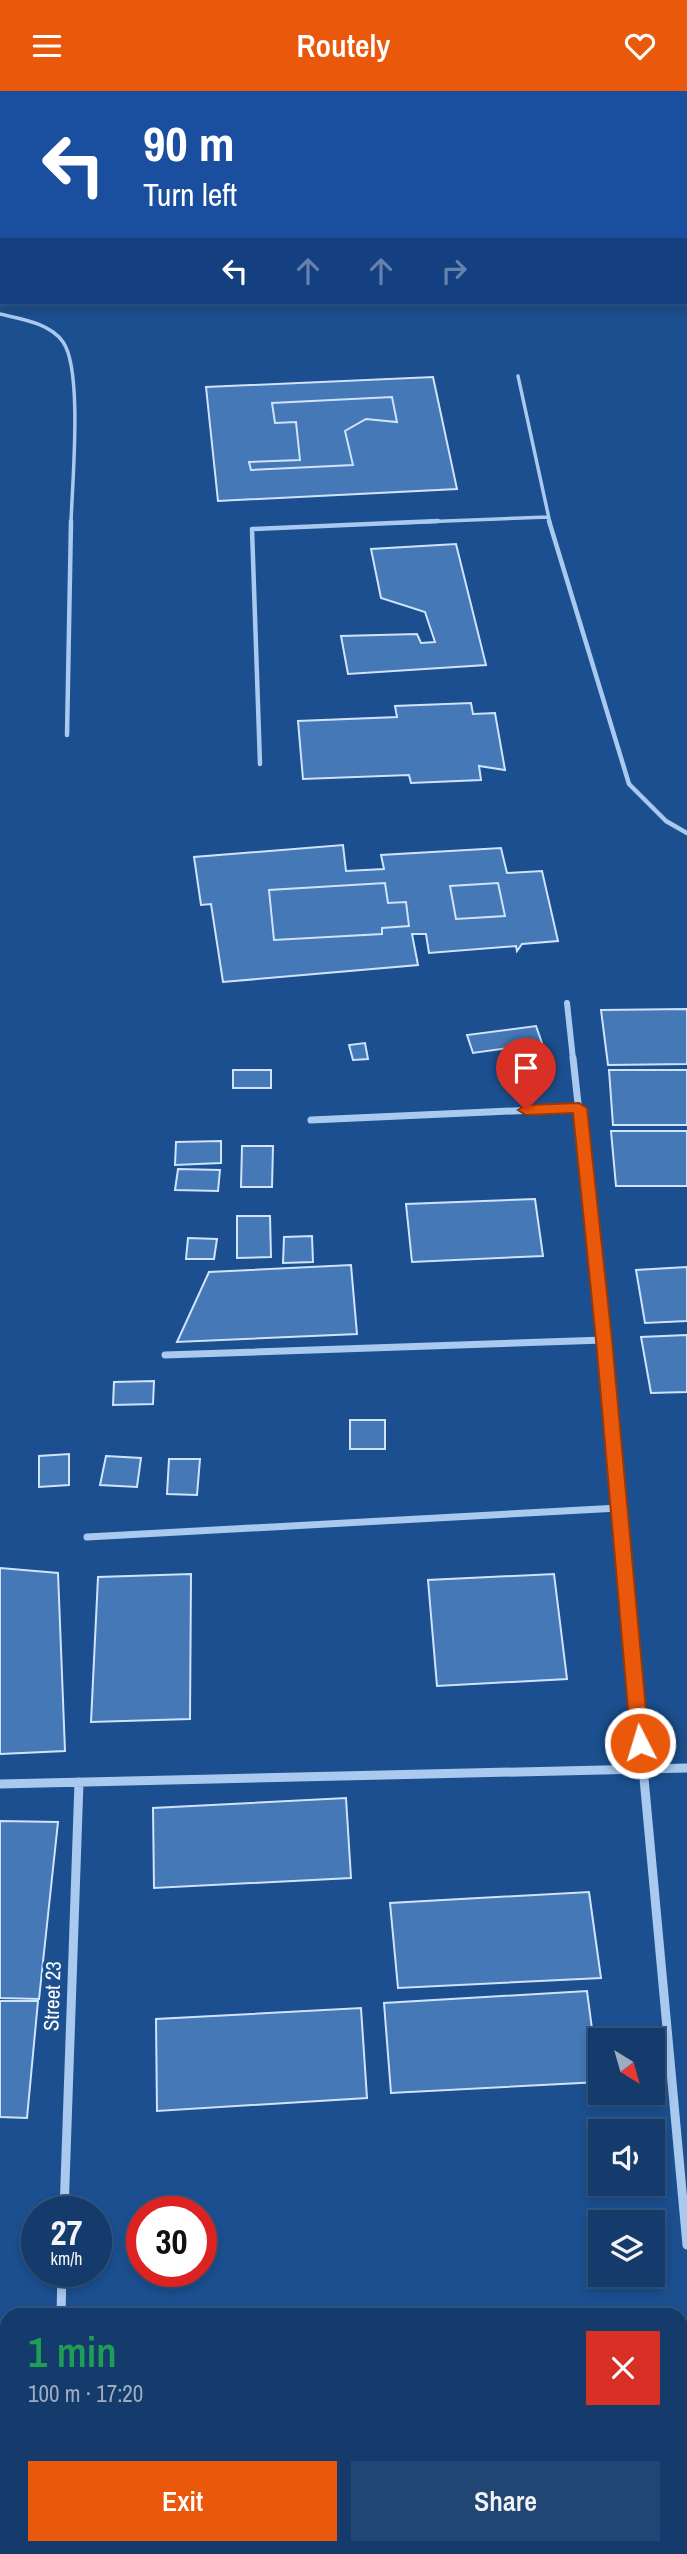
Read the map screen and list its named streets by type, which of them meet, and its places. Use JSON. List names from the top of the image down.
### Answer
{
  "streets": {
    "street": ["Street 23"]
  },
  "north": "bottom right",
  "page": {
    "header": "Routely",
    "turn": ["90 m", "Turn left"],
    "speed": "27 km/h",
    "limit": "30",
    "heading": ["1 min", "100 m · 17:20"],
    "buttons": ["Exit", "Share"]
  }
}
